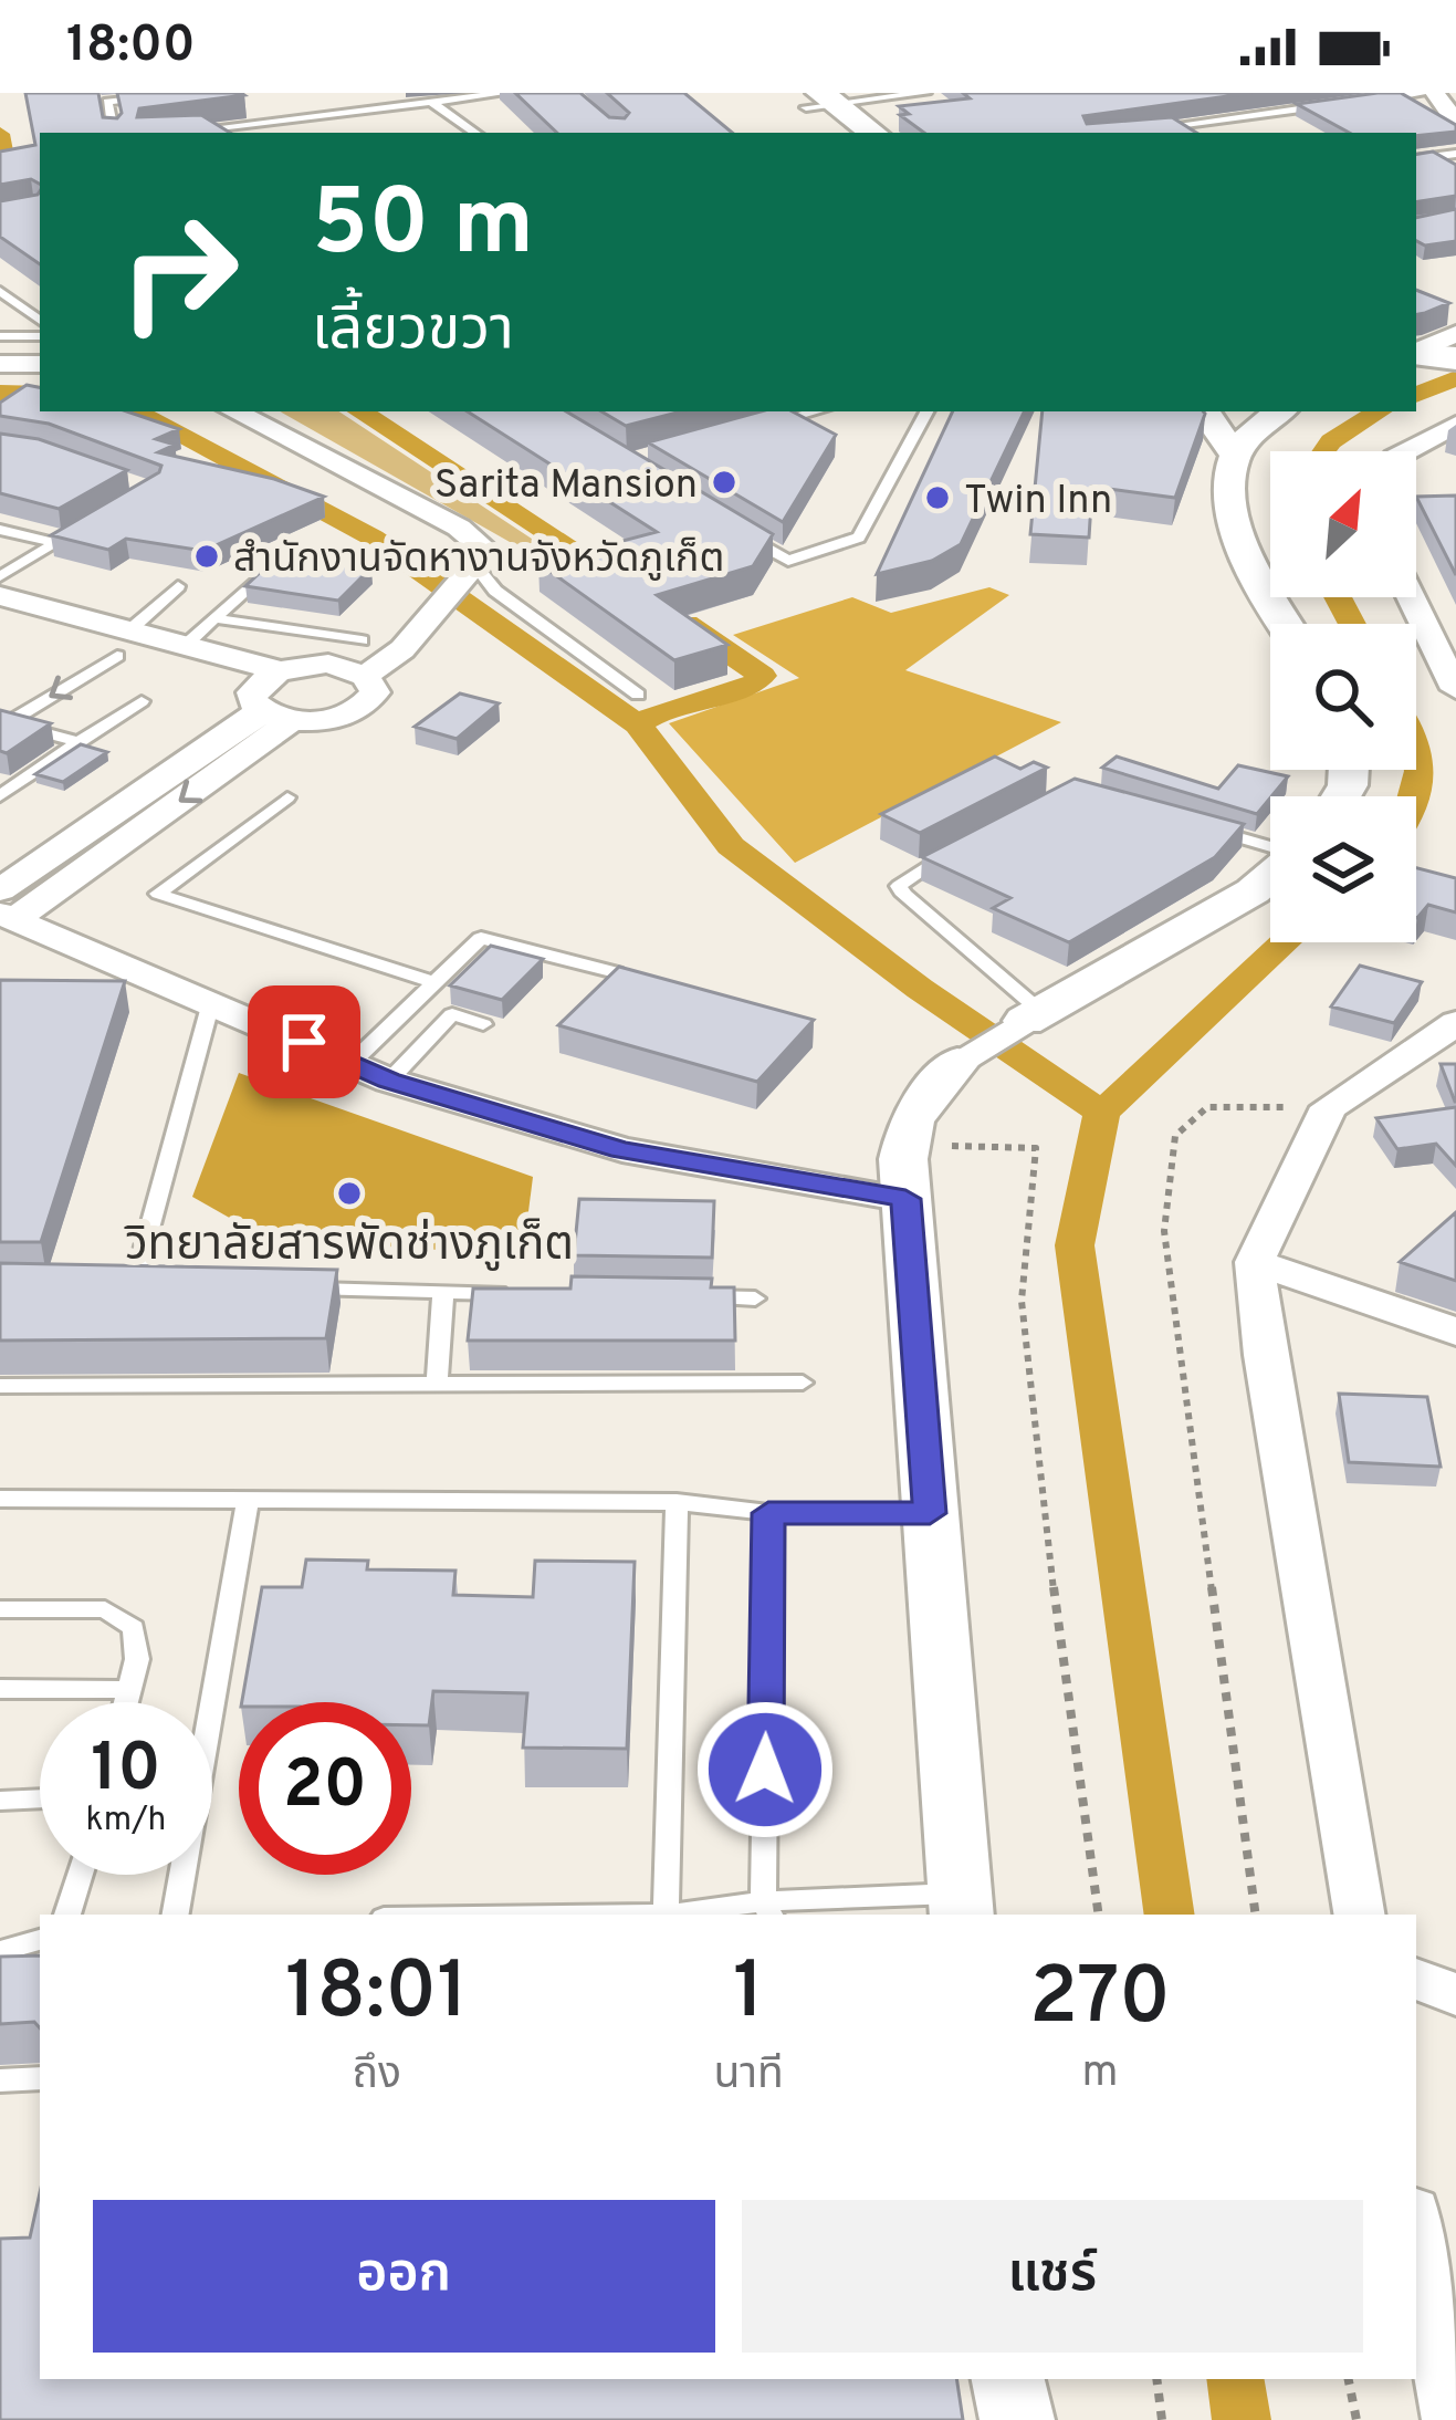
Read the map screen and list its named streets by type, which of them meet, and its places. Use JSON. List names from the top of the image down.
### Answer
{
  "places": [
    "Sarita Mansion",
    "Twin Inn",
    "สำนักงานจัดหางานจังหวัดภูเก็ต",
    "วิทยาลัยสารพัดช่างภูเก็ต"
  ],
  "north": "top right",
  "page": {
    "status": "18:00",
    "turn": ["50 m", "เลี้ยวขวา"],
    "speed": "10 km/h",
    "limit": "20",
    "eta": [
      "18:01",
      "ถึง",
      "1",
      "นาที",
      "270",
      "m"
    ],
    "buttons": ["ออก", "แชร์"]
  }
}
